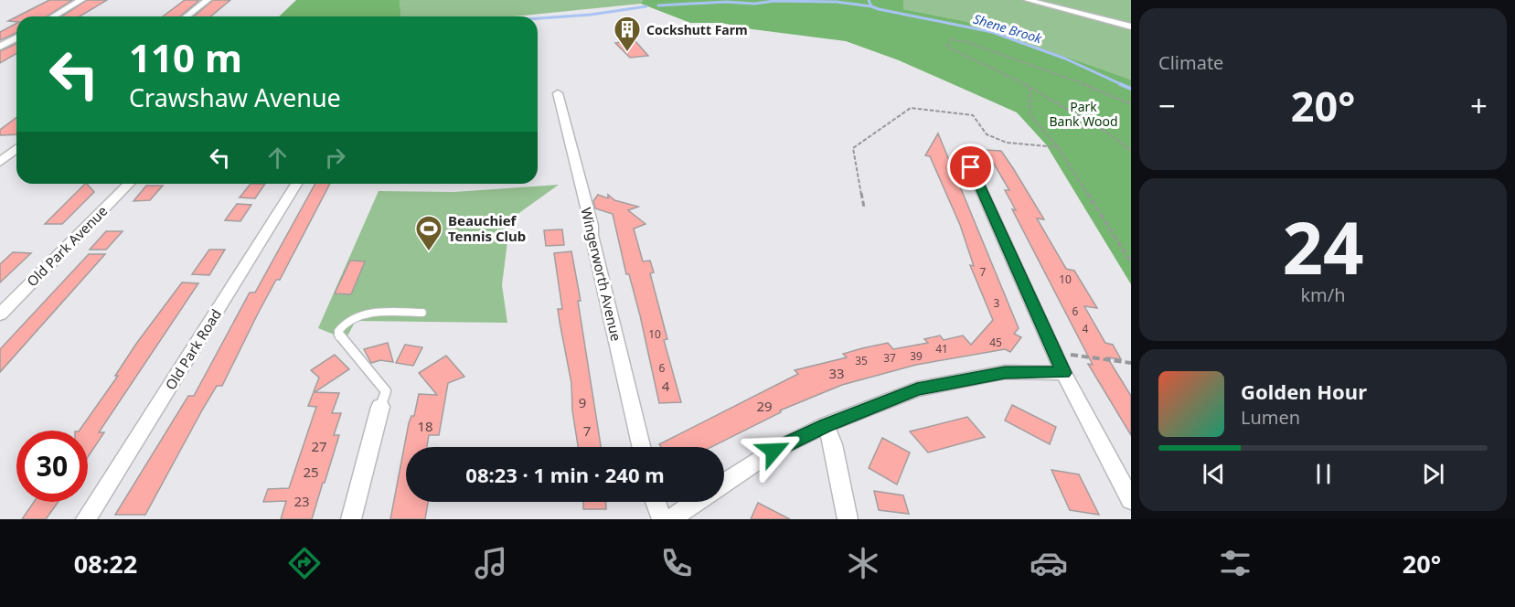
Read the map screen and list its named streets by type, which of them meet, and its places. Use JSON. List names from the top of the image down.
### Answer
{
  "streets": {
    "street": ["Old Park Avenue", "Wingerworth Avenue", "Old Park Road"]
  },
  "water": ["Shene Brook"],
  "parks": ["Park Bank Wood"],
  "places": {
    "building": ["Cockshutt Farm"],
    "sports": ["Beauchief Tennis Club"]
  },
  "house_numbers": [
    "7",
    "10",
    "3",
    "6",
    "4",
    "10",
    "45",
    "41",
    "39",
    "37",
    "35",
    "6",
    "33",
    "4",
    "9",
    "29",
    "18",
    "7",
    "27",
    "25",
    "23"
  ],
  "page": {
    "tile": [
      "Climate",
      ["24", "km/h"]
    ],
    "turn": ["110 m", "Crawshaw Avenue"],
    "heat": ["−", "20°", "+"],
    "song": ["Golden Hour", "Lumen"],
    "limit": "30",
    "trip": "08:23 · 1 min · 240 m",
    "tabs": ["08:22", "20°"]
  }
}
